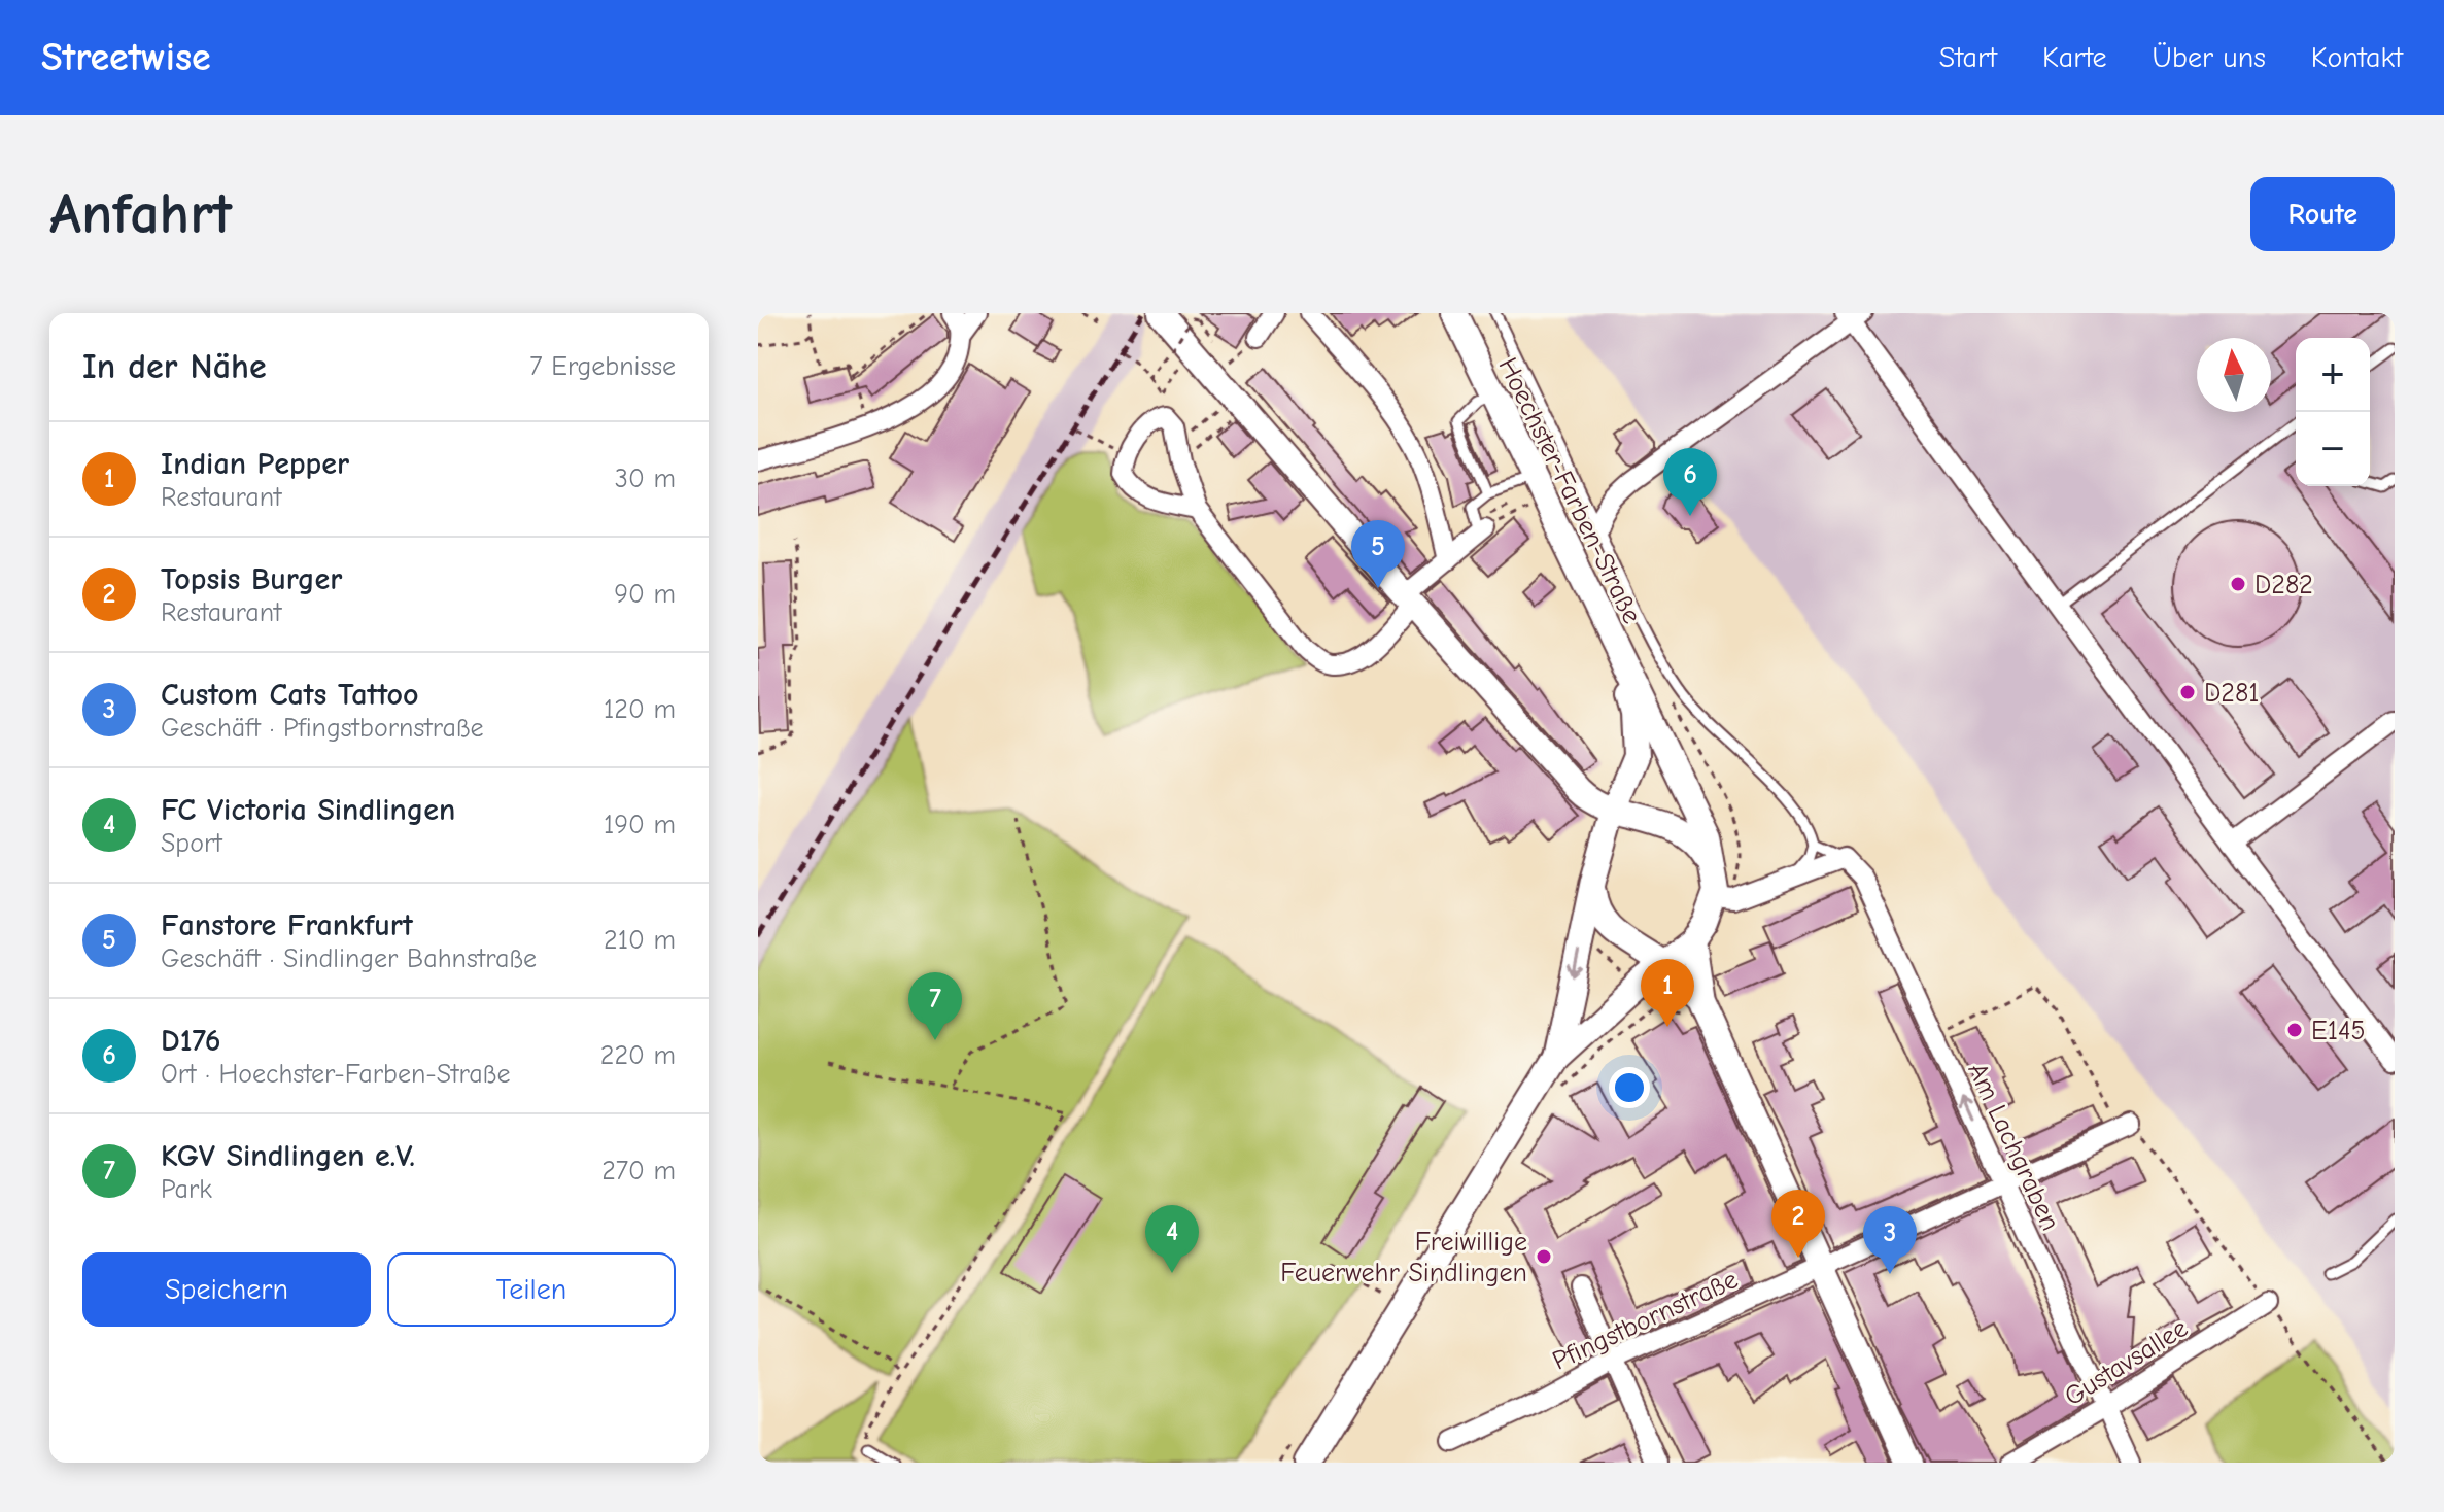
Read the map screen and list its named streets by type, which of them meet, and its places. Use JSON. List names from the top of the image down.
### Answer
{
  "streets": {
    "main road": ["Hoechster-Farben-Straße"],
    "street": ["Am Lachgraben", "Pfingstbornstraße", "Gustavsallee"]
  },
  "crossings": [
    ["Am Lachgraben", "Pfingstbornstraße"],
    ["Am Lachgraben", "Gustavsallee"]
  ],
  "one_way": ["Am Lachgraben"],
  "places": [
    "D282",
    "D281",
    "E145",
    "Freiwillige Feuerwehr Sindlingen"
  ],
  "north": "top",
  "page": {
    "header": "Streetwise",
    "nav": [
      "Start",
      "Karte",
      "Über uns",
      "Kontakt"
    ],
    "buttons": [
      "Route",
      ["Speichern", "Teilen"]
    ],
    "title": "Anfahrt",
    "heading": ["In der Nähe", "7 Ergebnisse"],
    "map_buttons": ["+", "−"],
    "list": [
      {
        "mark": "1",
        "name": "Indian Pepper",
        "note": "Restaurant",
        "value": "30 m"
      },
      {
        "mark": "2",
        "name": "Topsis Burger",
        "note": "Restaurant",
        "value": "90 m"
      },
      {
        "mark": "3",
        "name": "Custom Cats Tattoo",
        "note": "Geschäft · Pfingstbornstraße",
        "value": "120 m"
      },
      {
        "mark": "4",
        "name": "FC Victoria Sindlingen",
        "note": "Sport",
        "value": "190 m"
      },
      {
        "mark": "5",
        "name": "Fanstore Frankfurt",
        "note": "Geschäft · Sindlinger Bahnstraße",
        "value": "210 m"
      },
      {
        "mark": "6",
        "name": "D176",
        "note": "Ort · Hoechster-Farben-Straße",
        "value": "220 m"
      },
      {
        "mark": "7",
        "name": "KGV Sindlingen e.V.",
        "note": "Park",
        "value": "270 m"
      }
    ],
    "pins": [
      "6",
      "5",
      "1",
      "7",
      "2",
      "4",
      "3"
    ]
  }
}
